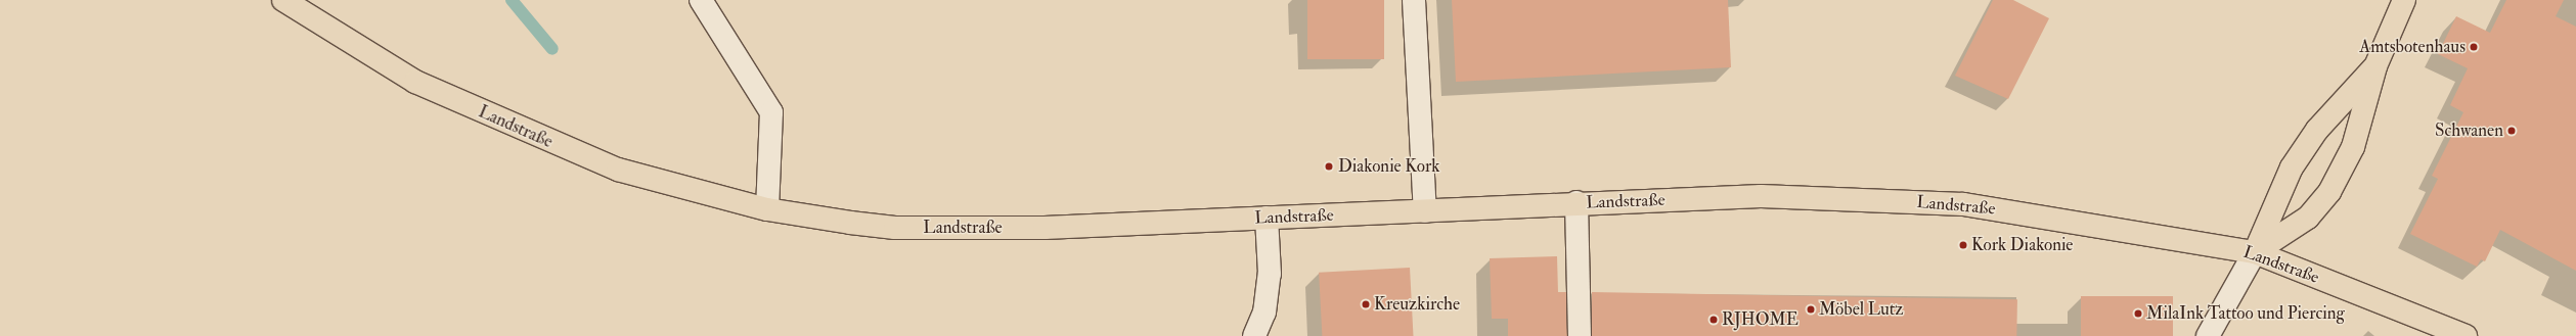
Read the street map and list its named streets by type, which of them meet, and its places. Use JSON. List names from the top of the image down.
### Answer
{
  "streets": {
    "main road": ["Landstraße"]
  },
  "places": [
    "Amtsbotenhaus",
    "Schwanen",
    "Diakonie Kork",
    "Kork Diakonie",
    "Kreuzkirche",
    "Möbel Lutz",
    "MilaInk Tattoo und Piercing",
    "RJHOME"
  ]
}
